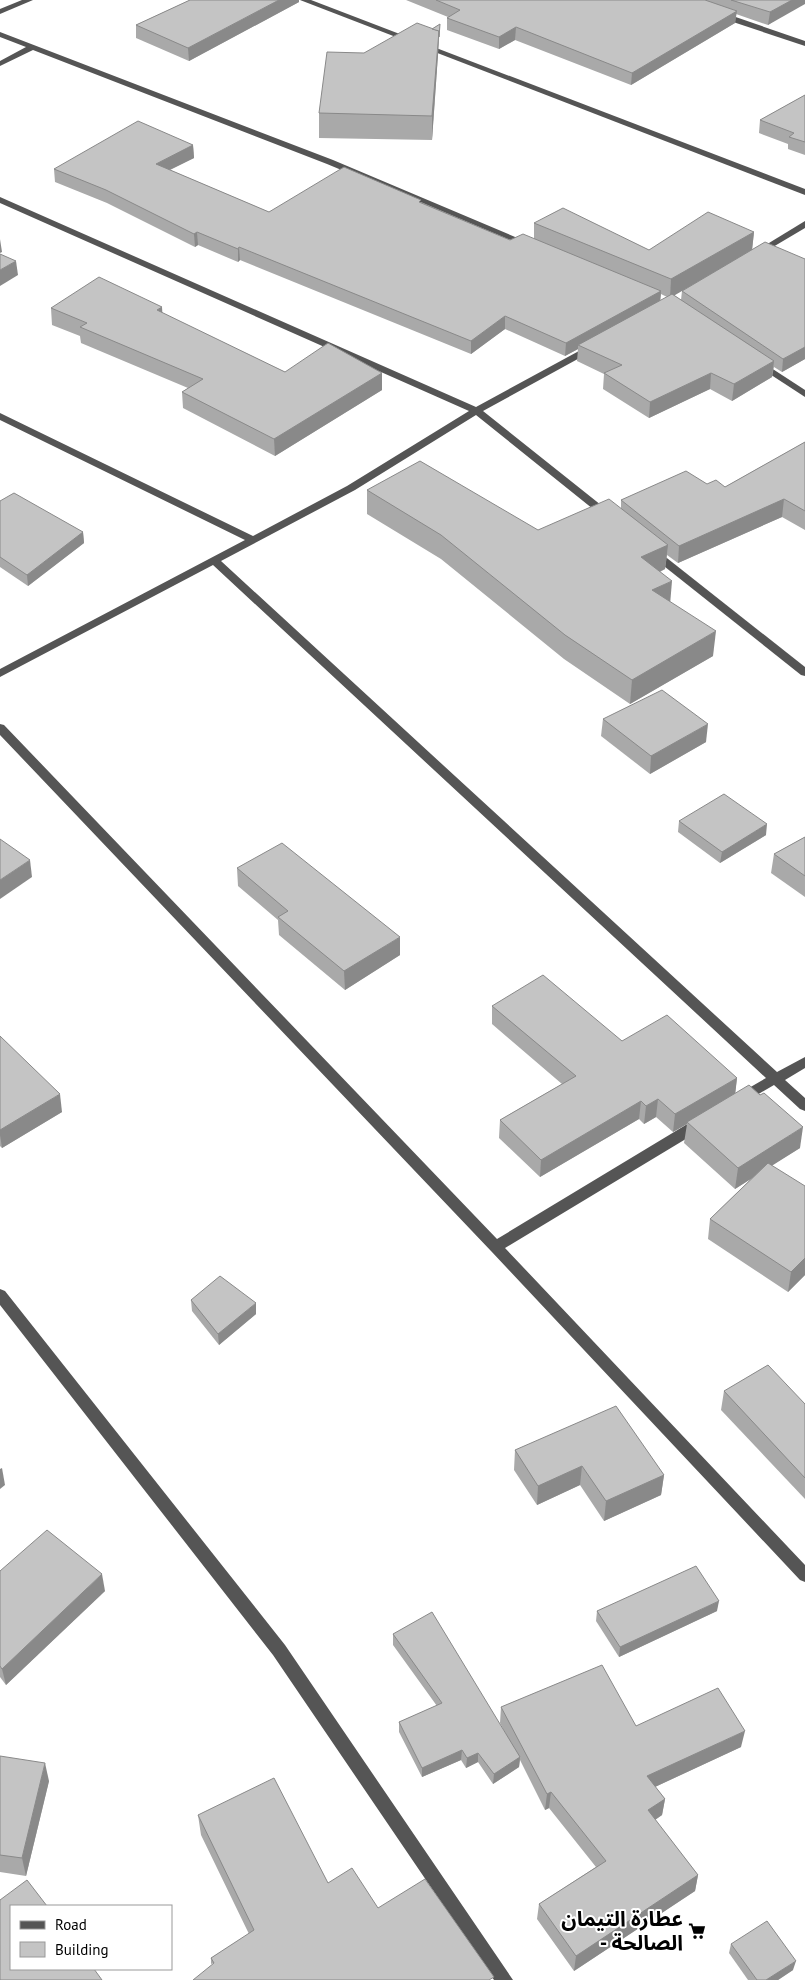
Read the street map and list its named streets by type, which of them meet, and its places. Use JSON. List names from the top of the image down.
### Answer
{
  "places": {
    "supermarket": ["عطارة التيمان - الصالحة"]
  },
  "legend": ["Road", "Building"]
}
